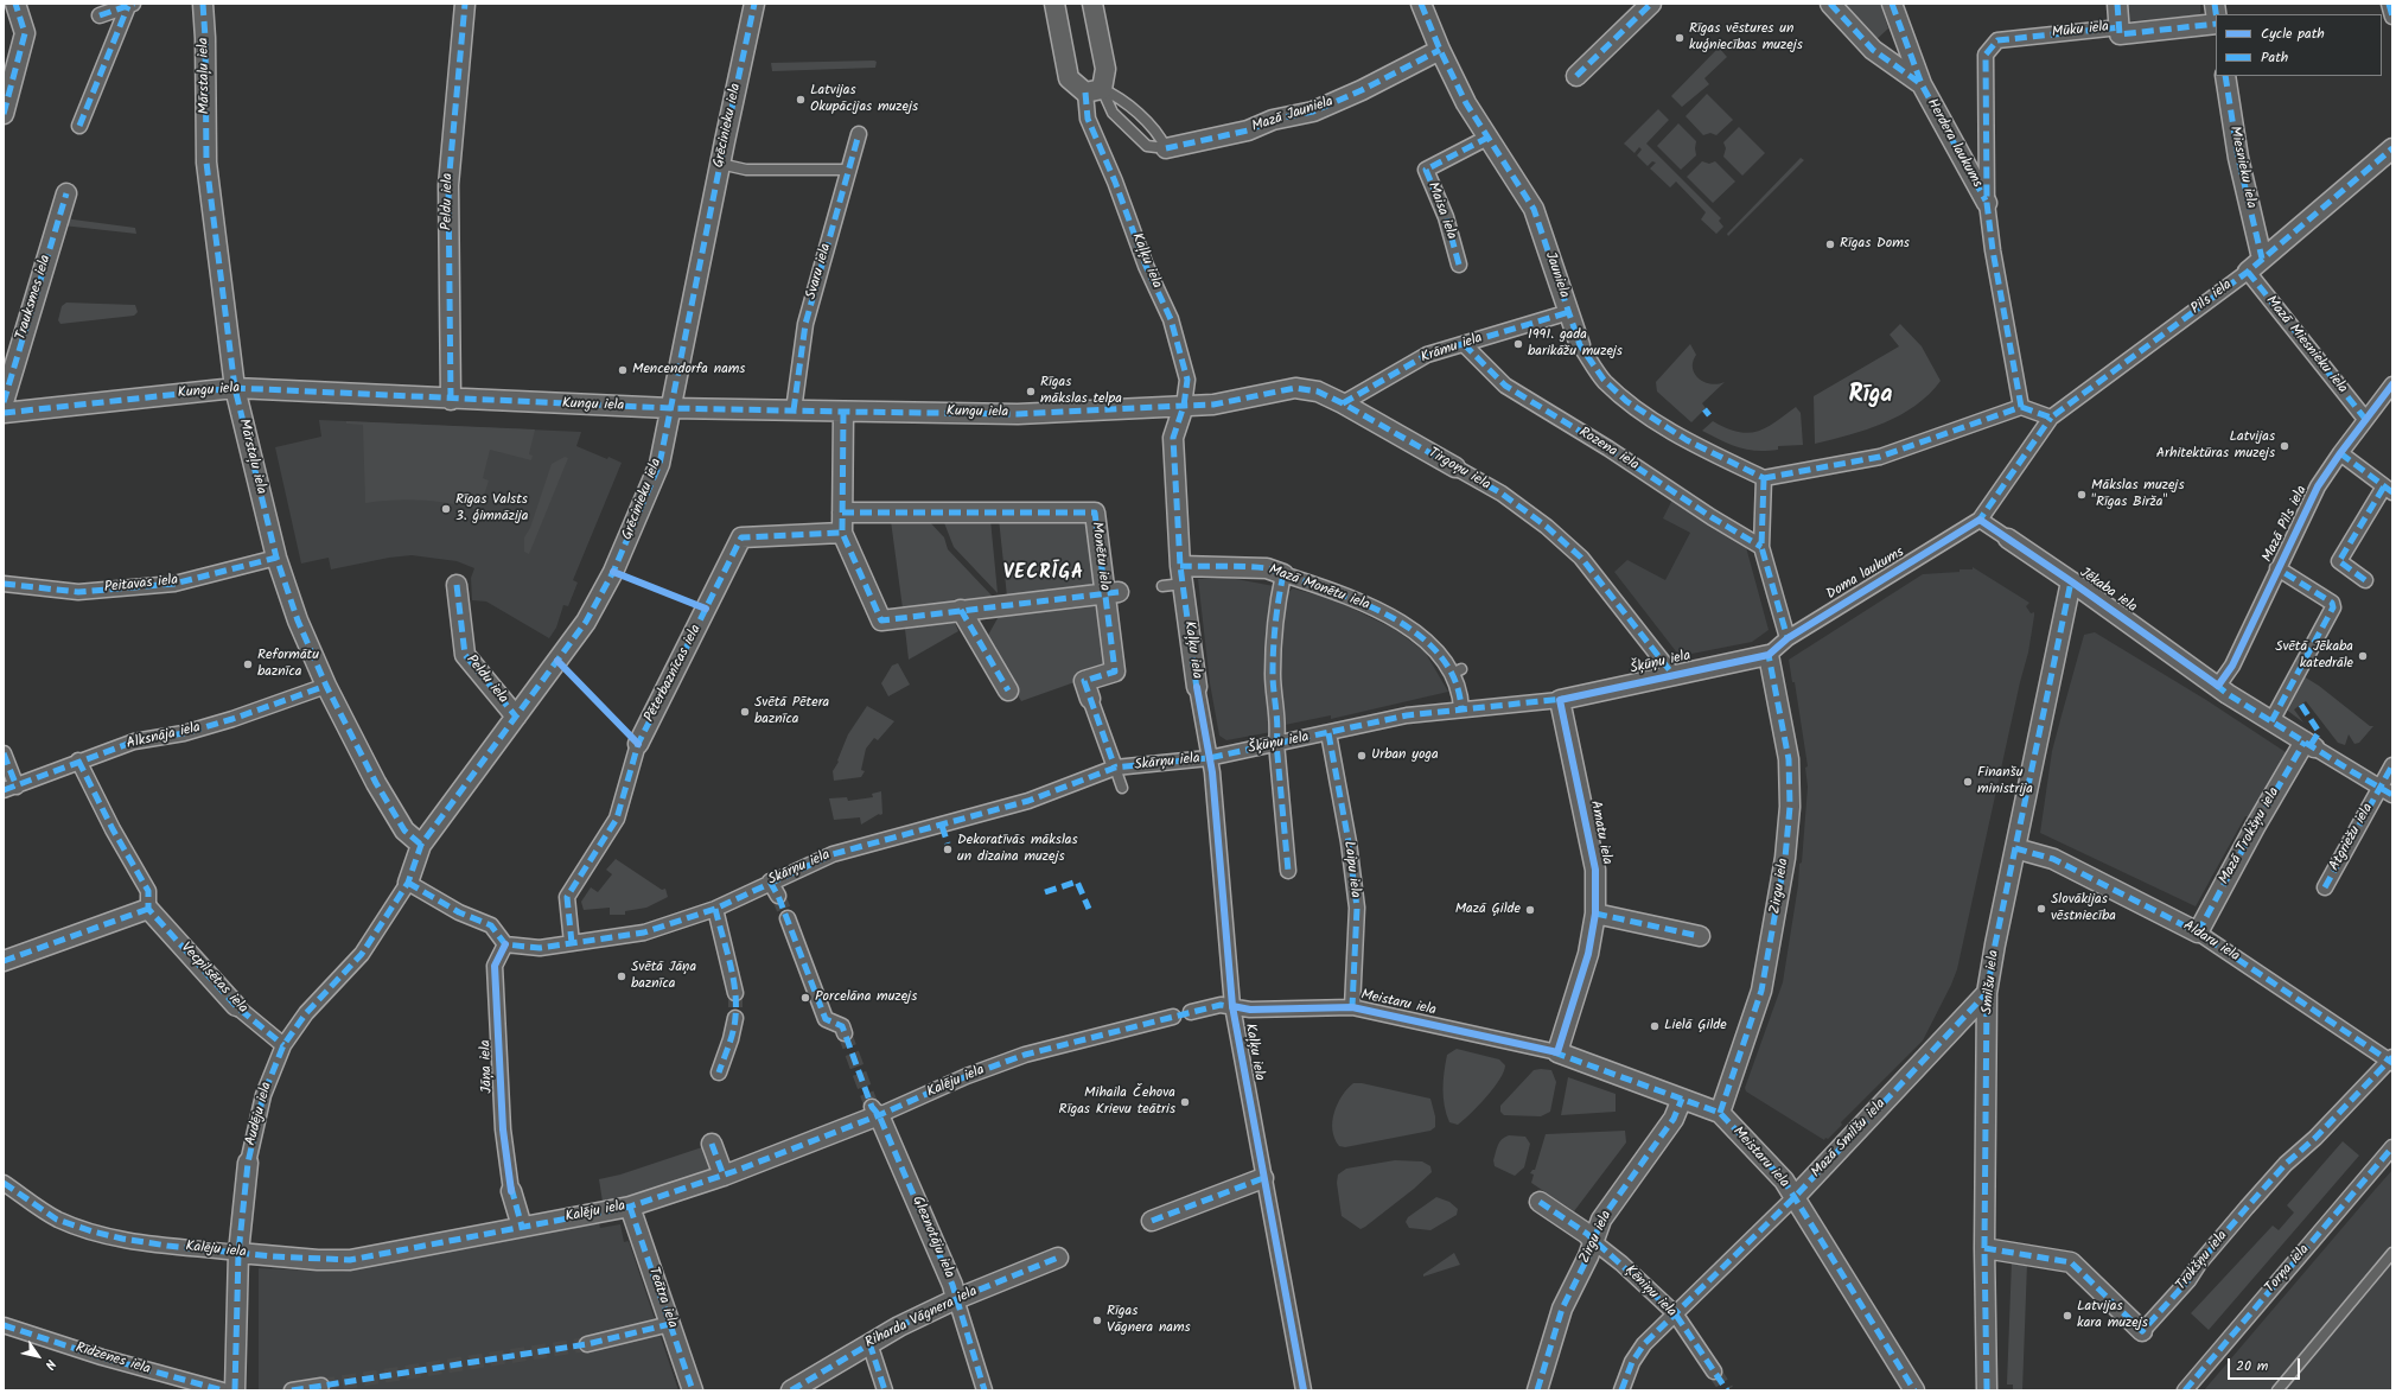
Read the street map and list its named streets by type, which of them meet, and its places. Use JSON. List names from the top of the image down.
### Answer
{
  "streets": {
    "street": [
      "Mūku iela",
      "Mārstaļu iela",
      "Mazā Jauniela",
      "Grēcinieku iela",
      "Herdera laukums",
      "Miesnieku iela",
      "Peldu iela",
      "Maisa iela",
      "Kaļķu iela",
      "Svaru iela",
      "Jauniela",
      "Trauksmes iela",
      "Pils iela",
      "Mazā Miesnieku iela",
      "Krāmu iela",
      "Kungu iela",
      "Rozena iela",
      "Tirgoņu iela",
      "Mazā Pils iela",
      "Monētu iela",
      "Doma laukums",
      "Peitavas iela",
      "Mazā Monētu iela",
      "Jēkaba iela",
      "Šķūņu iela",
      "Pēterbaznīcas iela",
      "Alksnāja iela",
      "Skārņu iela",
      "Amatu iela",
      "Mazā Trokšņu iela",
      "Atgriežu iela",
      "Laipu iela",
      "Zirgu iela",
      "Aldaru iela",
      "Vecpilsētas iela",
      "Smilšu iela",
      "Meistaru iela",
      "Jāņa iela",
      "Kalēju iela",
      "Audēju iela",
      "Mazā Smilšu iela",
      "Gleznotāju iela",
      "Trokšņu iela",
      "Torņa iela",
      "Ķēniņu iela",
      "Teātra iela",
      "Riharda Vāgnera iela",
      "Rīdzenes iela"
    ]
  },
  "crossings": [
    ["Mūku iela", "Herdera laukums"],
    ["Mārstaļu iela", "Grēcinieku iela"],
    ["Mārstaļu iela", "Kungu iela"],
    ["Mārstaļu iela", "Peitavas iela"],
    ["Mārstaļu iela", "Alksnāja iela"],
    ["Mazā Jauniela", "Jauniela"],
    ["Grēcinieku iela", "Peldu iela"],
    ["Grēcinieku iela", "Kungu iela"],
    ["Grēcinieku iela", "Audēju iela"],
    ["Miesnieku iela", "Pils iela"],
    ["Peldu iela", "Kungu iela"],
    ["Maisa iela", "Jauniela"],
    ["Kaļķu iela", "Kungu iela"],
    ["Kaļķu iela", "Tirgoņu iela"],
    ["Kaļķu iela", "Mazā Monētu iela"],
    ["Kaļķu iela", "Šķūņu iela"],
    ["Kaļķu iela", "Skārņu iela"],
    ["Kaļķu iela", "Meistaru iela"],
    ["Svaru iela", "Kungu iela"],
    ["Jauniela", "Krāmu iela"],
    ["Pils iela", "Mazā Miesnieku iela"],
    ["Pils iela", "Doma laukums"],
    ["Mazā Miesnieku iela", "Mazā Pils iela"],
    ["Krāmu iela", "Rozena iela"],
    ["Krāmu iela", "Tirgoņu iela"],
    ["Kungu iela", "Tirgoņu iela"],
    ["Tirgoņu iela", "Šķūņu iela"],
    ["Mazā Pils iela", "Jēkaba iela"],
    ["Monētu iela", "Skārņu iela"],
    ["Doma laukums", "Jēkaba iela"],
    ["Doma laukums", "Šķūņu iela"],
    ["Doma laukums", "Zirgu iela"],
    ["Mazā Monētu iela", "Šķūņu iela"],
    ["Jēkaba iela", "Mazā Trokšņu iela"],
    ["Jēkaba iela", "Atgriežu iela"],
    ["Jēkaba iela", "Smilšu iela"],
    ["Šķūņu iela", "Skārņu iela"],
    ["Šķūņu iela", "Amatu iela"],
    ["Šķūņu iela", "Laipu iela"],
    ["Šķūņu iela", "Zirgu iela"],
    ["Pēterbaznīcas iela", "Skārņu iela"],
    ["Skārņu iela", "Jāņa iela"],
    ["Amatu iela", "Meistaru iela"],
    ["Mazā Trokšņu iela", "Aldaru iela"],
    ["Laipu iela", "Meistaru iela"],
    ["Zirgu iela", "Meistaru iela"],
    ["Zirgu iela", "Ķēniņu iela"],
    ["Aldaru iela", "Smilšu iela"],
    ["Aldaru iela", "Trokšņu iela"],
    ["Vecpilsētas iela", "Audēju iela"],
    ["Smilšu iela", "Mazā Smilšu iela"],
    ["Smilšu iela", "Trokšņu iela"],
    ["Meistaru iela", "Mazā Smilšu iela"],
    ["Jāņa iela", "Kalēju iela"],
    ["Kalēju iela", "Audēju iela"],
    ["Kalēju iela", "Gleznotāju iela"],
    ["Kalēju iela", "Teātra iela"],
    ["Mazā Smilšu iela", "Ķēniņu iela"],
    ["Gleznotāju iela", "Riharda Vāgnera iela"]
  ],
  "districts": ["Rīga", "VECRĪGA"],
  "places": [
    "Rīgas vēstures un kuģniecības muzejs",
    "Latvijas Okupācijas muzejs",
    "Rīgas Doms",
    "1991. gada barikāžu muzejs",
    "Mencendorfa nams",
    "Rīgas mākslas telpa",
    "Latvijas Arhitektūras muzejs",
    "Mākslas muzejs \"Rīgas Birža\"",
    "Rīgas Valsts 3. ģimnāzija",
    "Svētā Jēkaba katedrāle",
    "Reformātu baznīca",
    "Svētā Pētera baznīca",
    "Urban yoga",
    "Finanšu ministrija",
    "Dekoratīvās mākslas un dizaina muzejs",
    "Slovākijas vēstniecība",
    "Mazā Ģilde",
    "Svētā Jāņa baznīca",
    "Porcelāna muzejs",
    "Lielā Ģilde",
    "Mihaila Čehova Rīgas Krievu teātris",
    "Latvijas kara muzejs",
    "Rīgas Vāgnera nams"
  ],
  "legend": ["Cycle path", "Path"],
  "scale_bar": "20 m",
  "north": "bottom right"
}
